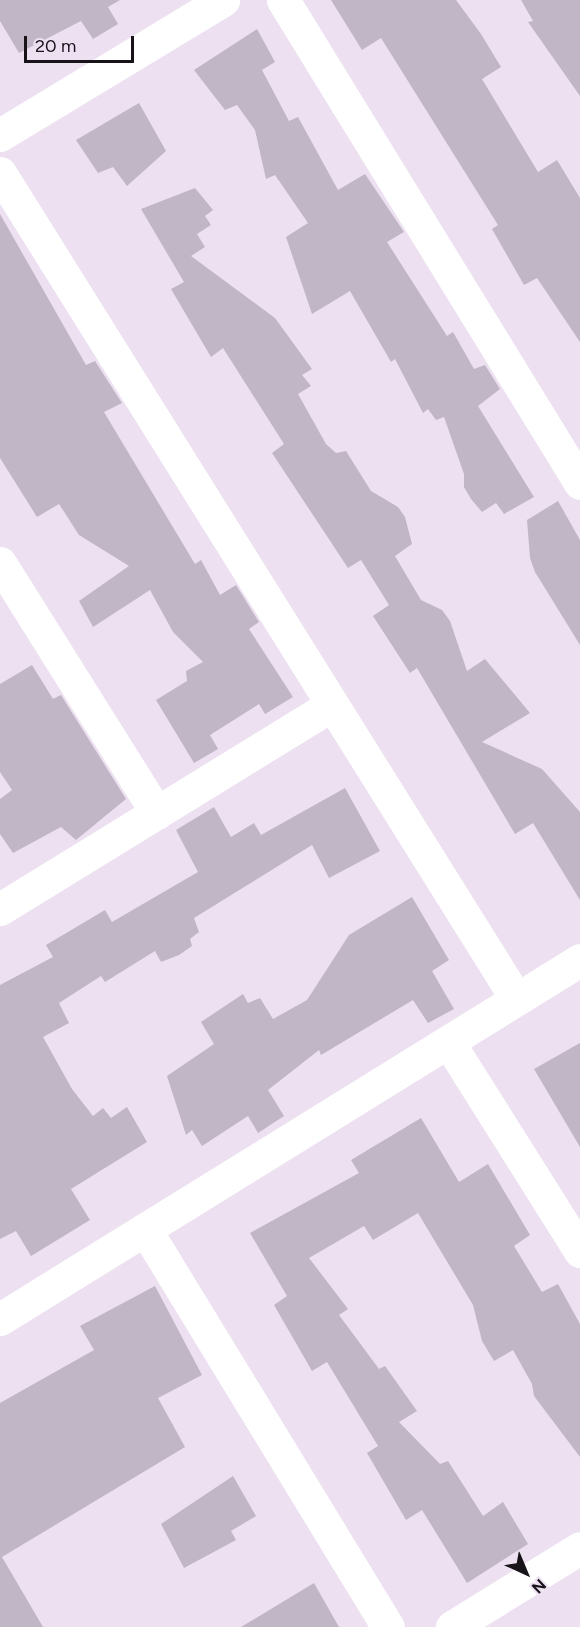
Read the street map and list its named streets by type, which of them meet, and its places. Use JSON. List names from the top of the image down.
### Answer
{
  "scale_bar": "20 m",
  "north": "bottom right"
}
